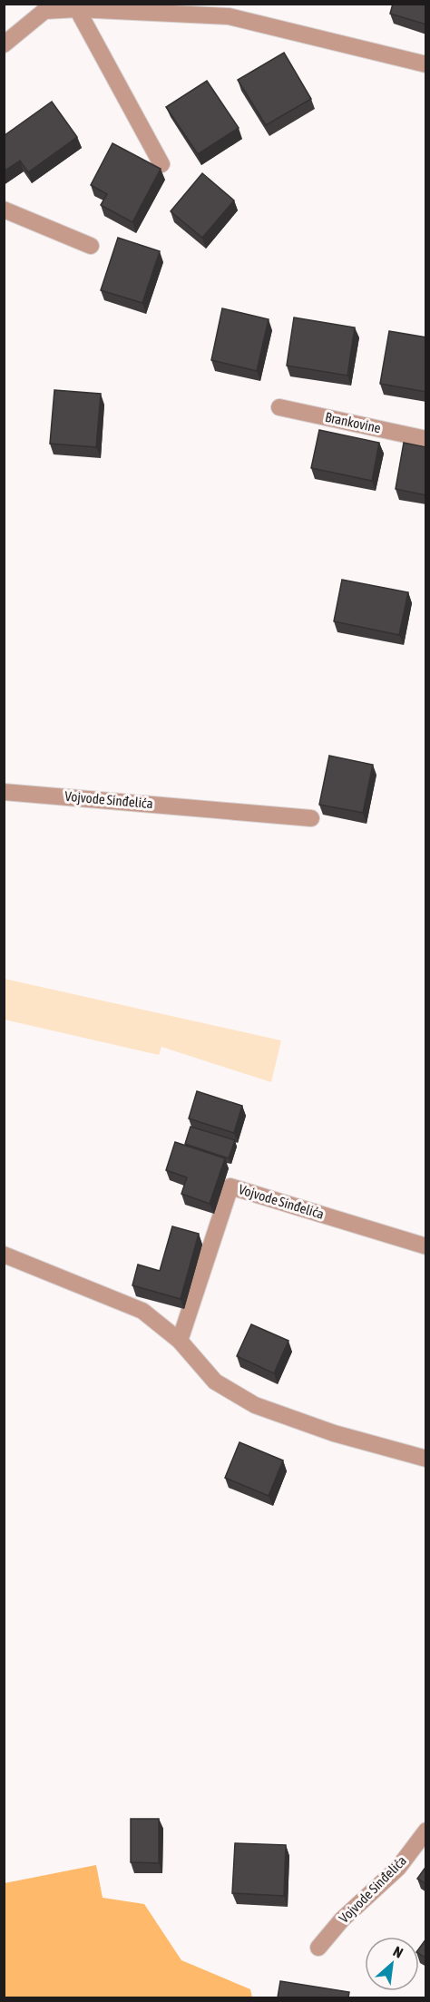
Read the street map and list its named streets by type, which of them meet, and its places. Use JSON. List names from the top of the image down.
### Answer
{
  "streets": {
    "street": ["Brankovine", "Vojvode Sinđelića"]
  },
  "north": "top right"
}
